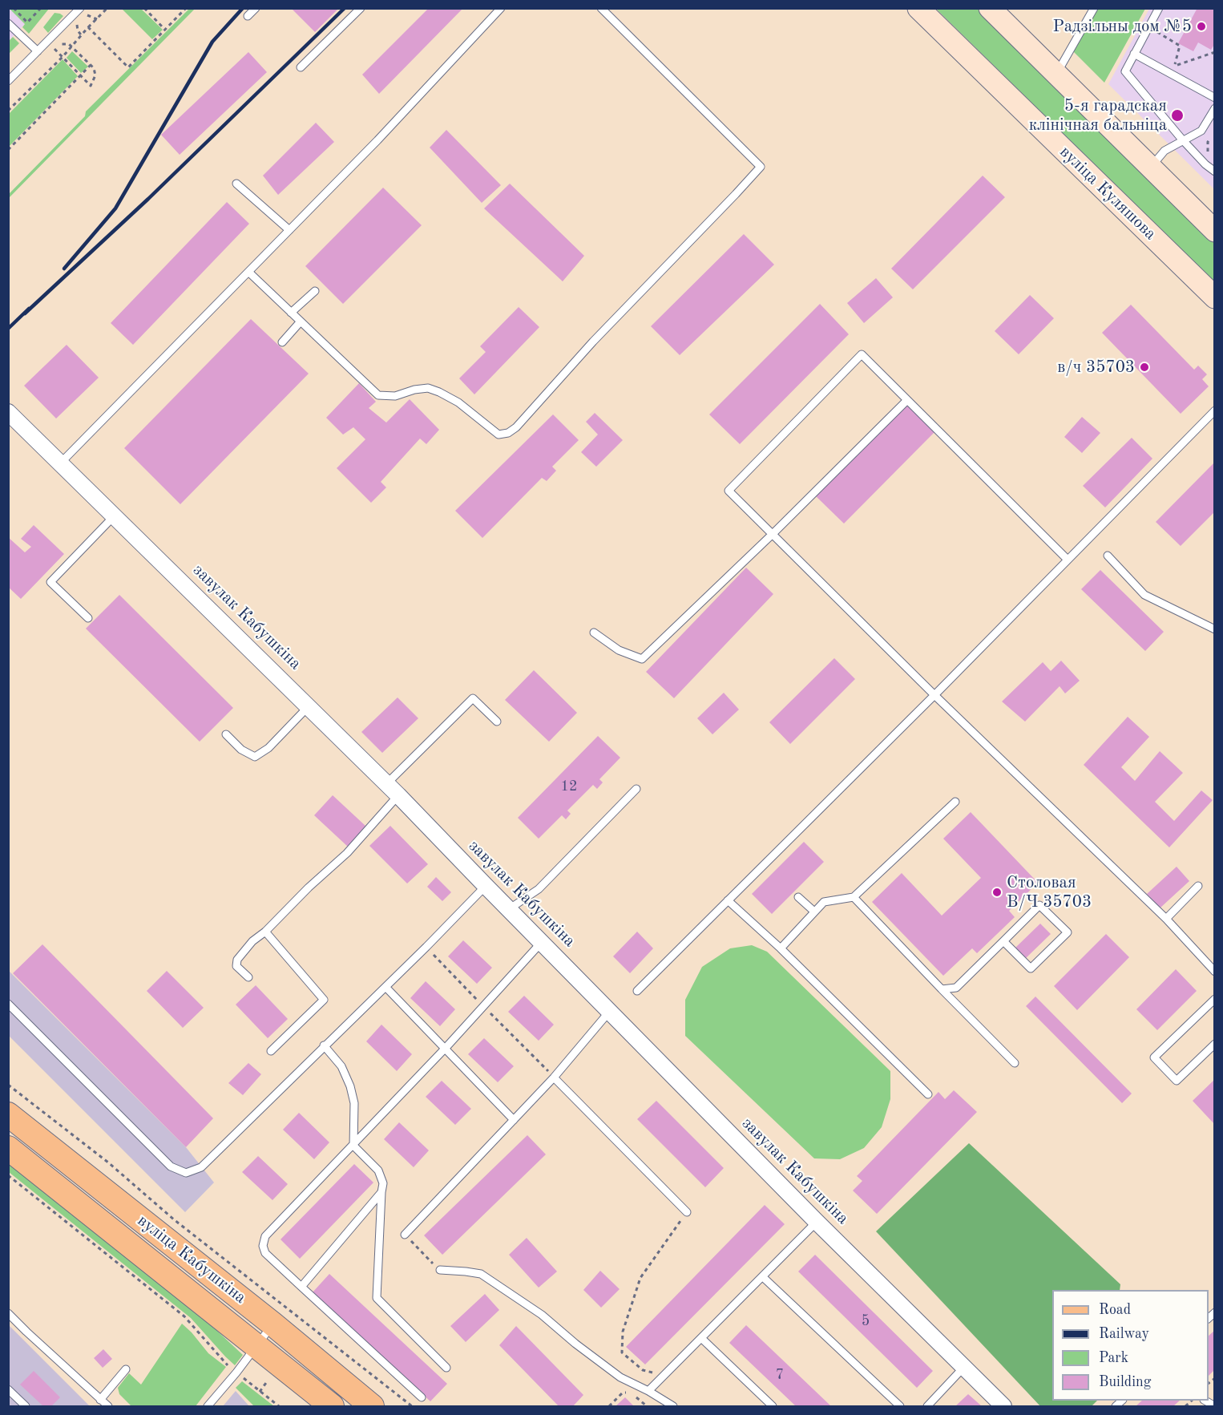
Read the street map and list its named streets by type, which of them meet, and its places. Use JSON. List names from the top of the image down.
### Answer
{
  "streets": {
    "main road": ["вуліца Куляшова", "вуліца Кабушкіна"],
    "street": ["завулак Кабушкіна"]
  },
  "places": [
    "Радзільны дом №5",
    "5-я гарадская клінічная бальніца",
    "в/ч 35703",
    "Столовая В/Ч 35703"
  ],
  "house_numbers": ["12", "5", "7"],
  "legend": [
    "Road",
    "Railway",
    "Park",
    "Building"
  ]
}
